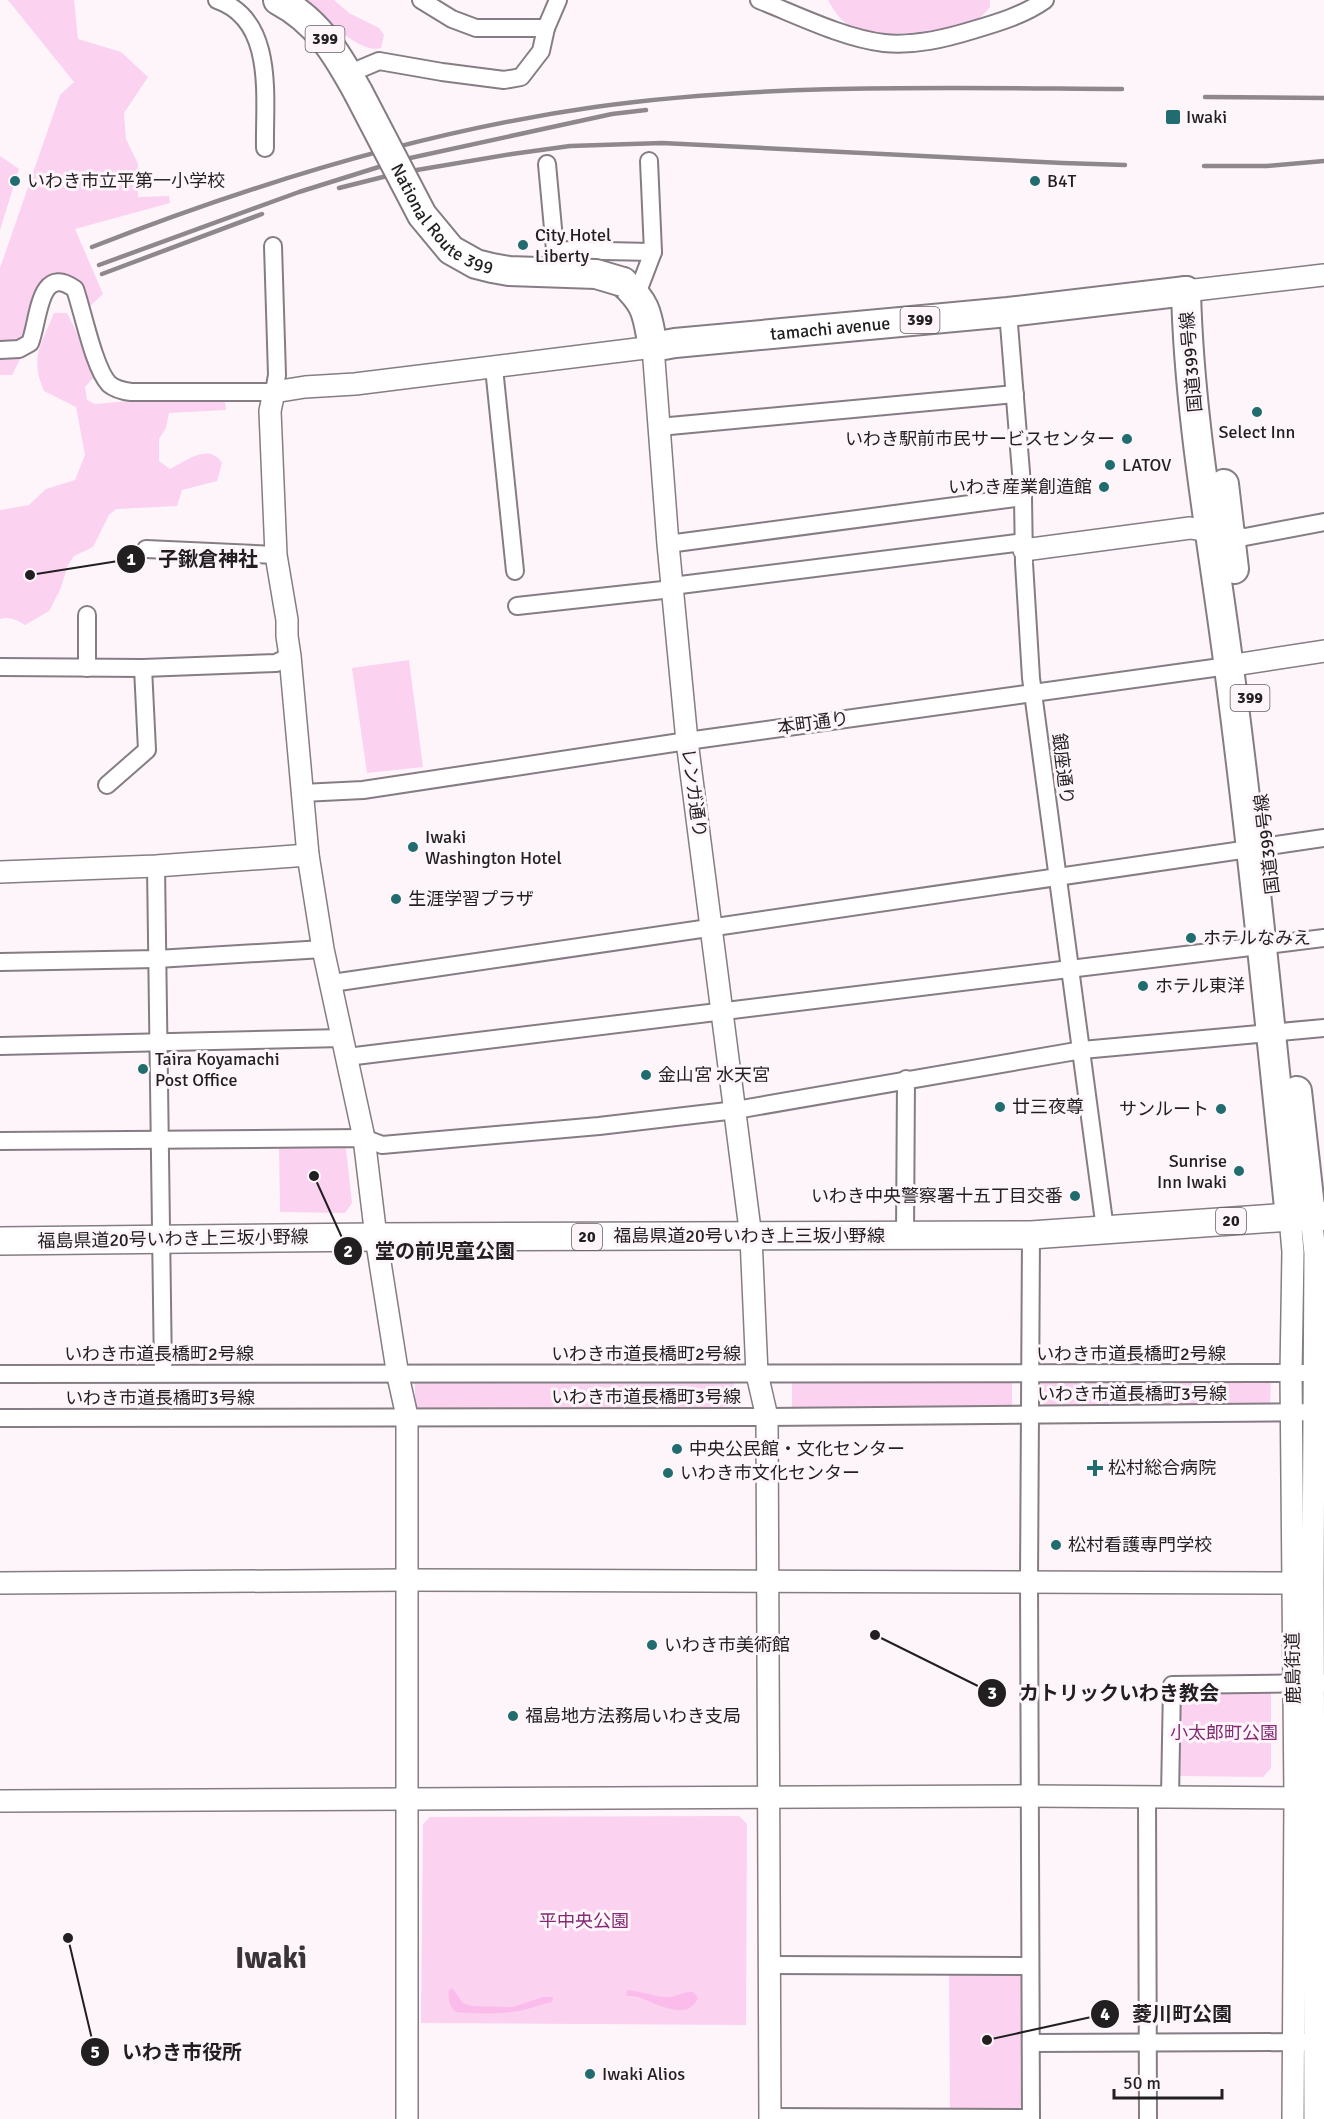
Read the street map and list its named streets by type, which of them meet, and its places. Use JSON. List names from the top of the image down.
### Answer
{
  "streets": {
    "highway": [
      "399",
      "National Route 399",
      "tamachi avenue",
      "国道399号線"
    ],
    "main road": ["20", "福島県道20号いわき上三坂小野線"],
    "street": [
      "本町通り",
      "銀座通り",
      "レンガ通り",
      "いわき市道長橋町2号線",
      "いわき市道長橋町3号線",
      "鹿島街道"
    ]
  },
  "crossings": [
    ["tamachi avenue", "国道399号線"],
    ["tamachi avenue", "銀座通り"],
    ["tamachi avenue", "レンガ通り"],
    ["国道399号線", "本町通り"],
    ["国道399号線", "福島県道20号いわき上三坂小野線"],
    ["国道399号線", "鹿島街道"],
    ["本町通り", "銀座通り"],
    ["本町通り", "レンガ通り"],
    ["銀座通り", "福島県道20号いわき上三坂小野線"],
    ["レンガ通り", "福島県道20号いわき上三坂小野線"],
    ["レンガ通り", "いわき市道長橋町2号線"],
    ["レンガ通り", "いわき市道長橋町3号線"],
    ["福島県道20号いわき上三坂小野線", "鹿島街道"],
    ["いわき市道長橋町2号線", "鹿島街道"],
    ["いわき市道長橋町3号線", "鹿島街道"]
  ],
  "districts": ["Iwaki"],
  "parks": ["小太郎町公園", "平中央公園"],
  "places": {
    "transit": ["Iwaki"],
    "other": [
      "いわき市立平第一小学校",
      "B4T",
      "City Hotel Liberty",
      "Select Inn",
      "いわき駅前市民サービスセンター",
      "LATOV",
      "いわき産業創造館",
      "子鍬倉神社",
      "Iwaki Washington Hotel",
      "生涯学習プラザ",
      "ホテルなみえ",
      "ホテル東洋",
      "Taira Koyamachi Post Office",
      "金山宮 水天宮",
      "廿三夜尊",
      "サンルート",
      "Sunrise Inn Iwaki",
      "堂の前児童公園",
      "いわき中央警察署十五丁目交番",
      "中央公民館・文化センター",
      "いわき市文化センター",
      "松村看護専門学校",
      "カトリックいわき教会",
      "いわき市美術館",
      "福島地方法務局いわき支局",
      "いわき市役所",
      "菱川町公園",
      "Iwaki Alios"
    ],
    "health": ["松村総合病院"]
  },
  "scale_bar": "50 m"
}
